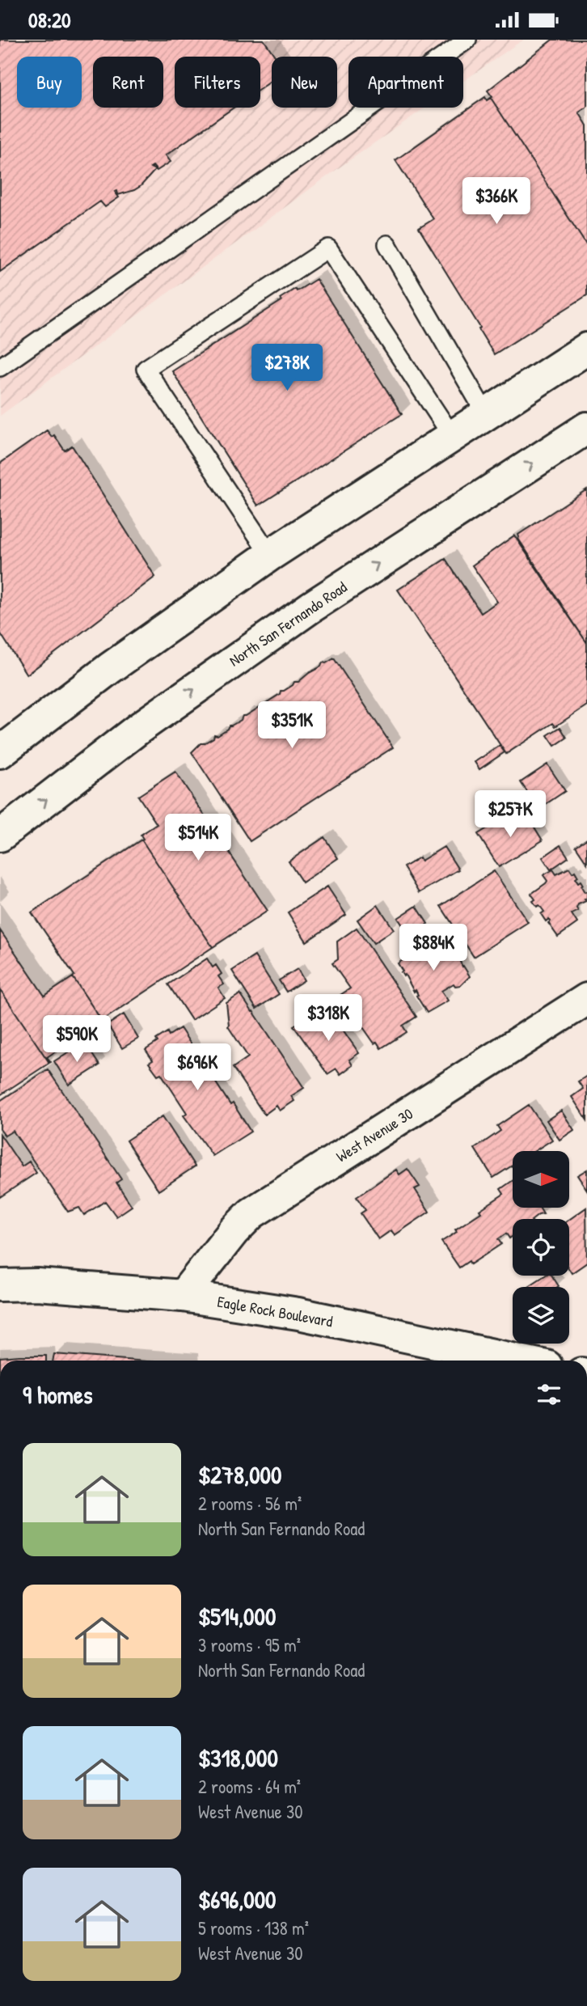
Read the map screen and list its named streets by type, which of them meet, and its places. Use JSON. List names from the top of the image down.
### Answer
{
  "streets": {
    "main road": ["North San Fernando Road", "West Avenue 30", "Eagle Rock Boulevard"]
  },
  "crossings": [
    ["West Avenue 30", "Eagle Rock Boulevard"]
  ],
  "north": "right",
  "page": {
    "status": "08:20",
    "chip": [
      "Buy",
      "Rent",
      "Filters",
      "New",
      "Apartment"
    ],
    "price": [
      "$366K",
      "$278K",
      "$351K",
      "$257K",
      "$514K",
      "$884K",
      "$318K",
      "$590K",
      "$696K"
    ],
    "heading": "9 homes",
    "list": [
      {
        "name": "$278,000",
        "note": "2 rooms · 56 m² · North San Fernando Road"
      },
      {
        "name": "$514,000",
        "note": "3 rooms · 95 m² · North San Fernando Road"
      },
      {
        "name": "$318,000",
        "note": "2 rooms · 64 m² · West Avenue 30"
      },
      {
        "name": "$696,000",
        "note": "5 rooms · 138 m² · West Avenue 30"
      }
    ]
  }
}
